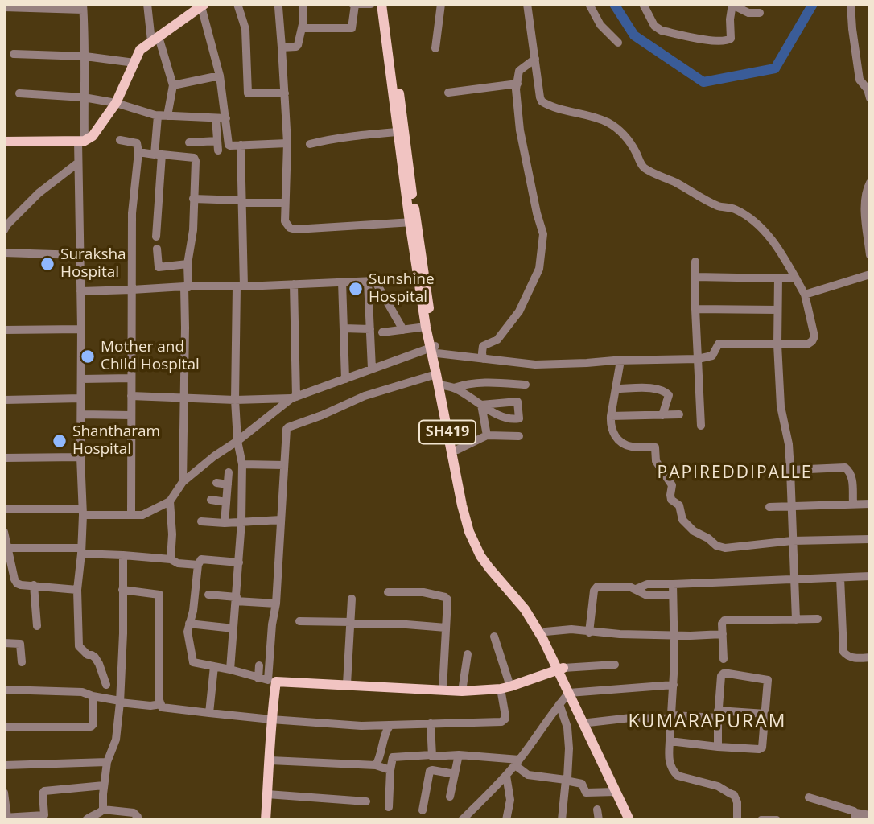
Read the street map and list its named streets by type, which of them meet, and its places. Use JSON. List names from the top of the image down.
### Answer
{
  "streets": {
    "main road": ["SH419"]
  },
  "districts": ["PAPIREDDIPALLE", "KUMARAPURAM"],
  "places": [
    "Suraksha Hospital",
    "Sunshine Hospital",
    "Mother and Child Hospital",
    "Shantharam Hospital"
  ]
}
